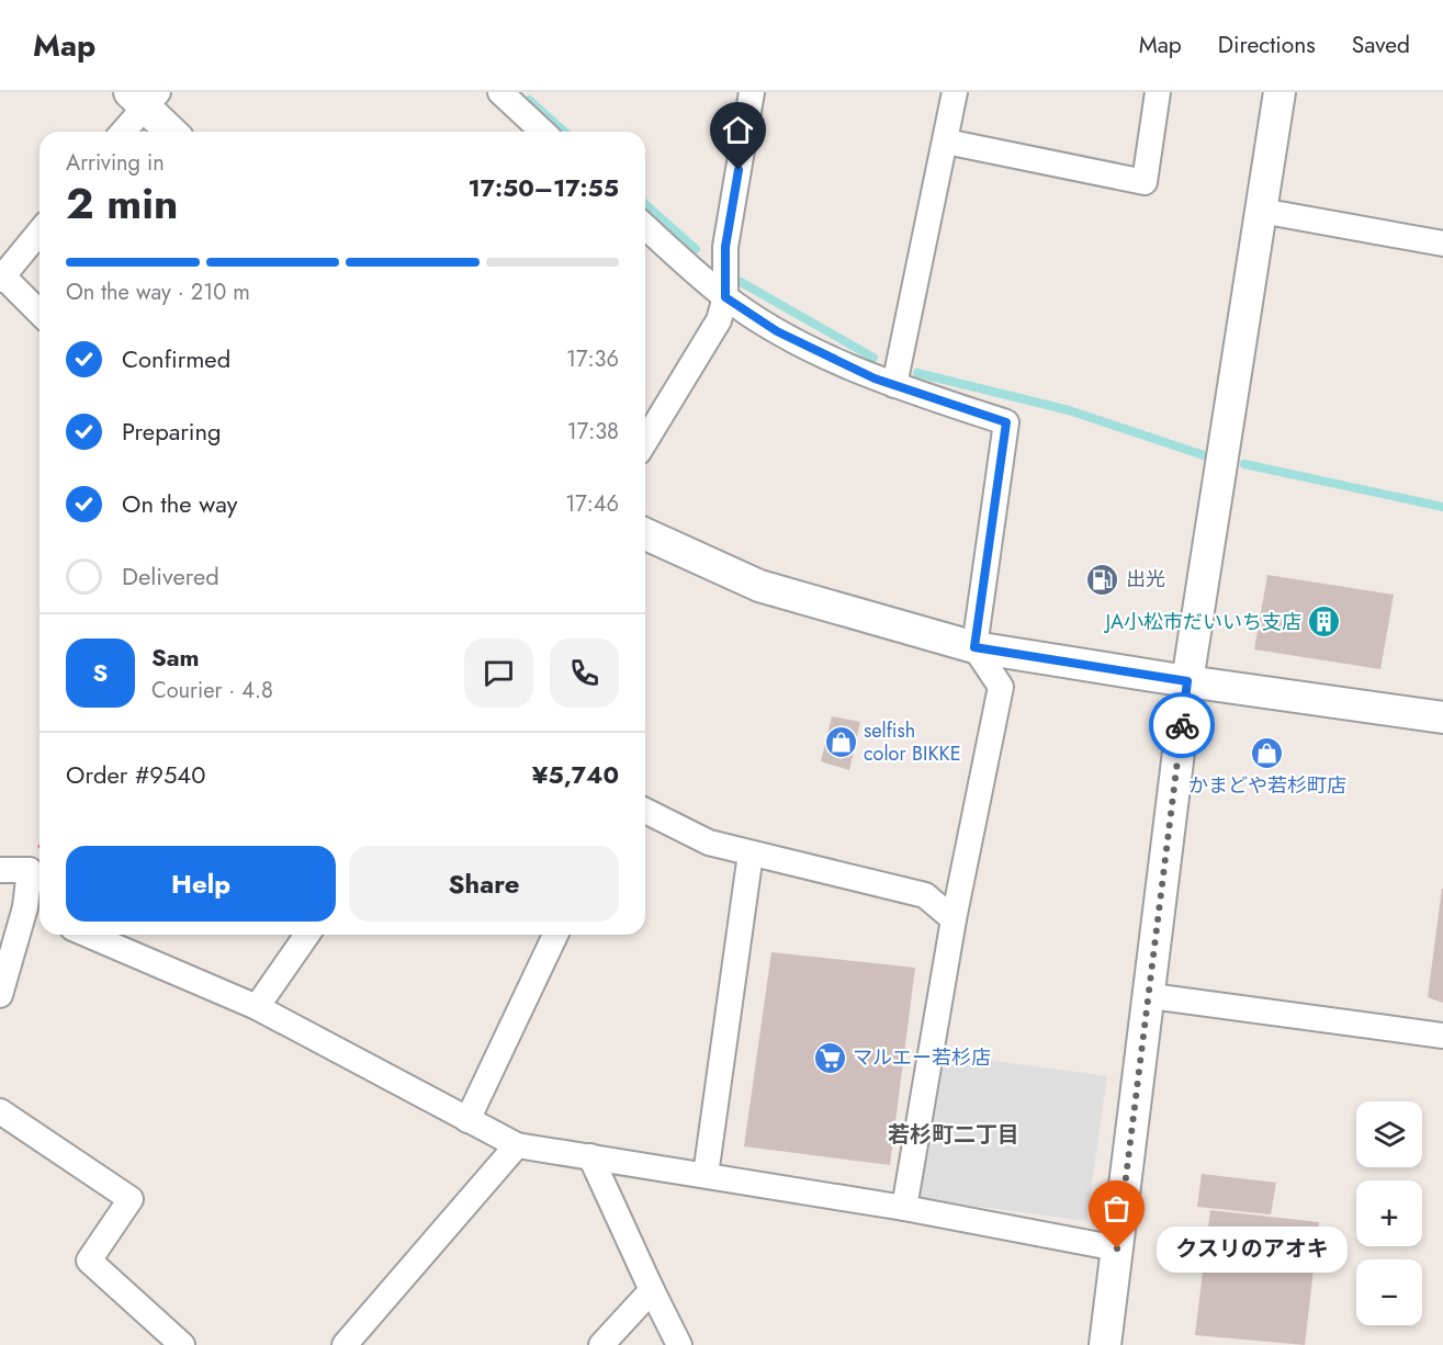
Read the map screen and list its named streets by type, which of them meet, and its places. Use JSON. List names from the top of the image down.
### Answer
{
  "districts": ["若杉町二丁目"],
  "places": {
    "fuel station": ["出光"],
    "building": ["JA小松市だいいち支店"],
    "shop": ["selfish color BIKKE", "かまどや若杉町店"],
    "supermarket": ["マルエー若杉店"],
    "other": ["クスリのアオキ"]
  },
  "page": {
    "header": "Map",
    "nav": ["Map", "Directions", "Saved"],
    "heading": ["2 min", "Arriving in", "17:50–17:55"],
    "panel": [
      "Sam",
      "Courier · 4.8",
      "Order #9540",
      "¥5,740"
    ],
    "bar": "On the way · 210 m",
    "list": [
      ["Confirmed", "17:36"],
      ["Preparing", "17:38"],
      ["On the way", "17:46"],
      "Delivered"
    ],
    "round": "S",
    "buttons": ["Help", "Share"],
    "map_buttons": ["+", "−"],
    "bubble": "クスリのアオキ"
  }
}
